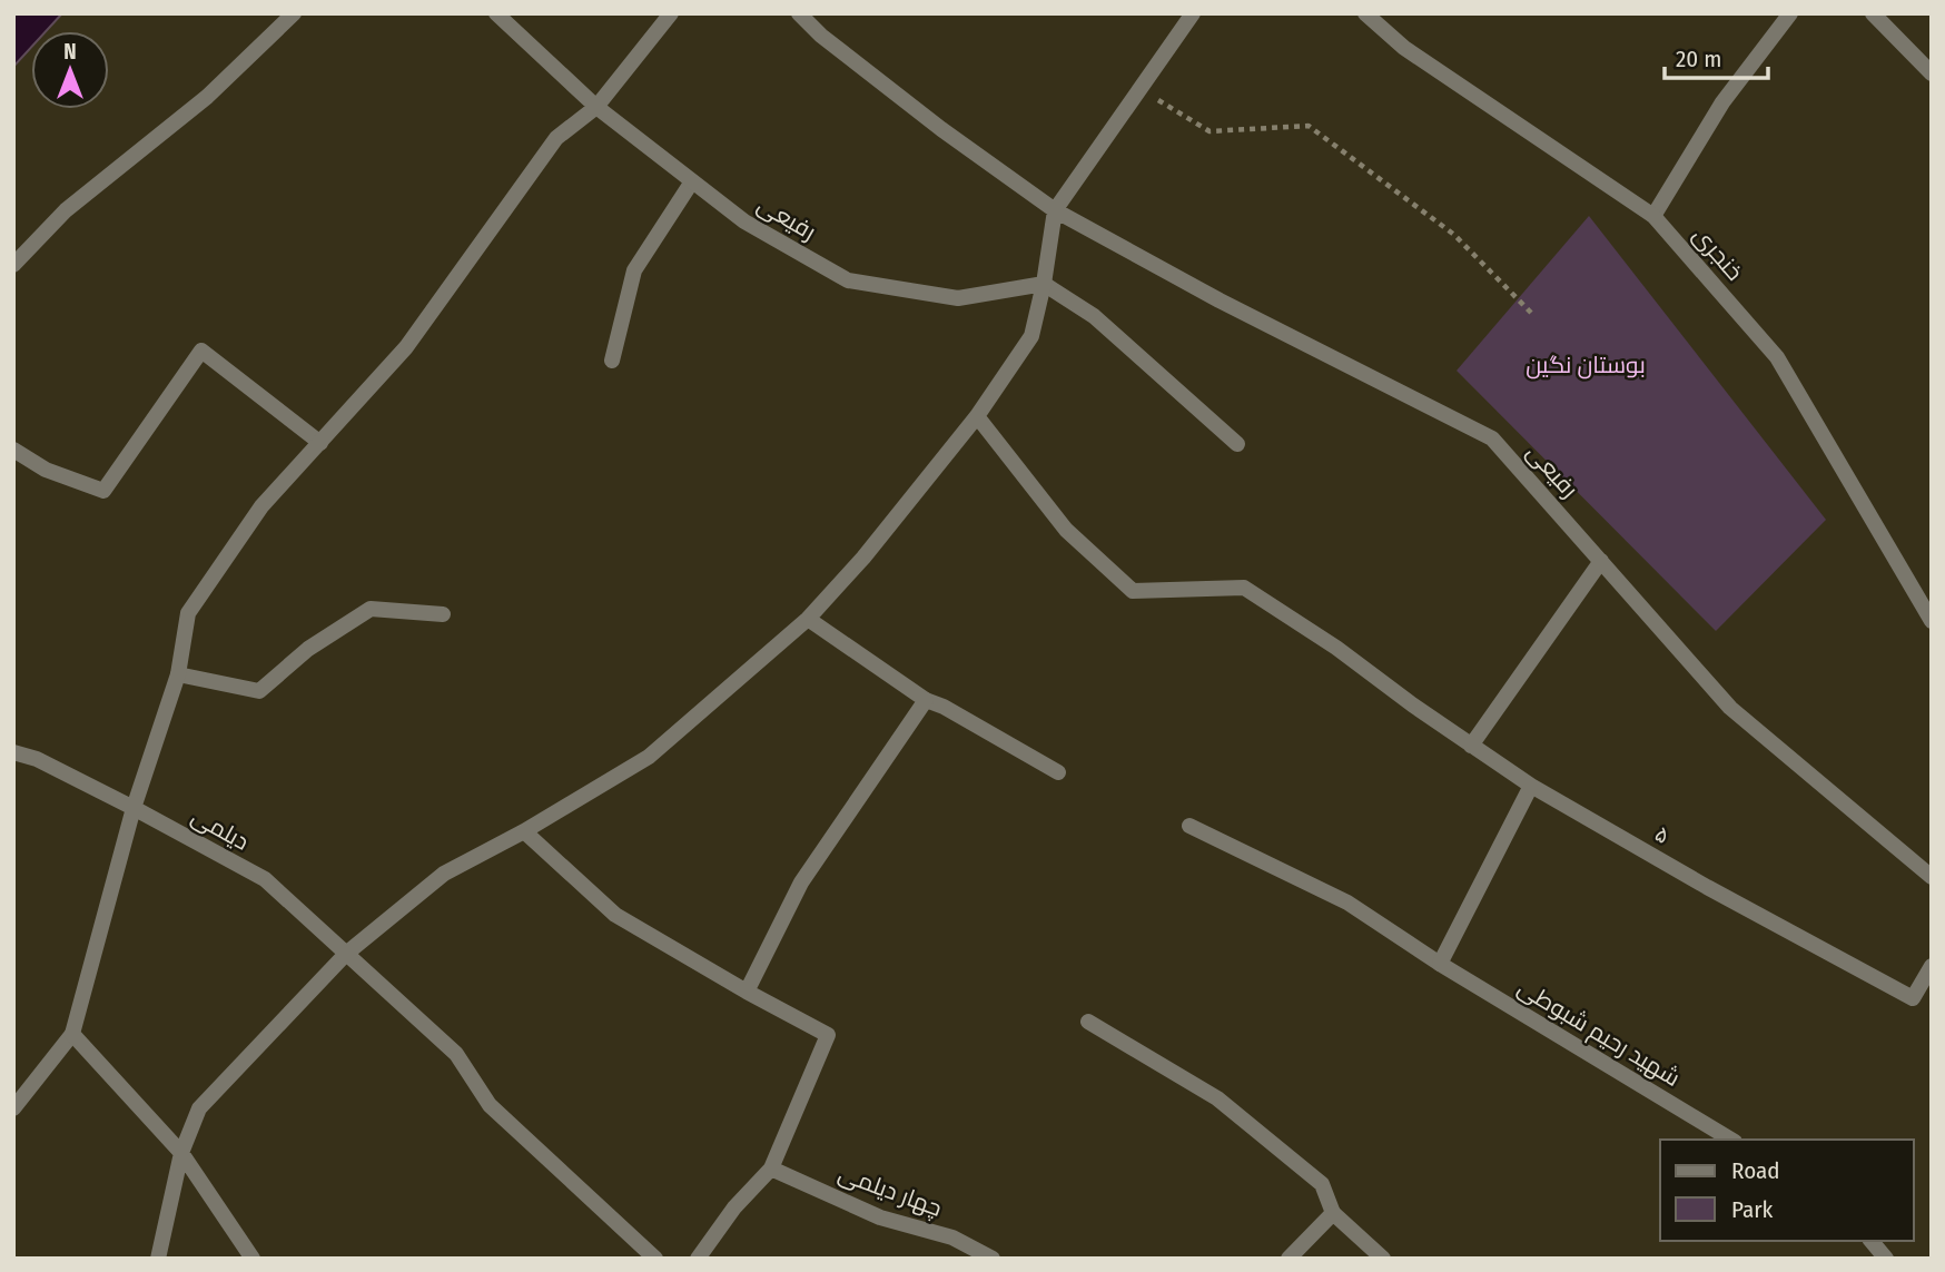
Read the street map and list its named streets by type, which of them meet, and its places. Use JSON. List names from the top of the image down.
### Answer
{
  "streets": {
    "street": [
      "رفیعی",
      "خنجری",
      "دیلمی",
      "۵",
      "شهید رحیم شبوطی",
      "چهار دیلمی"
    ]
  },
  "parks": ["بوستان نگین"],
  "legend": ["Road", "Park"],
  "scale_bar": "20 m",
  "north": "top"
}
